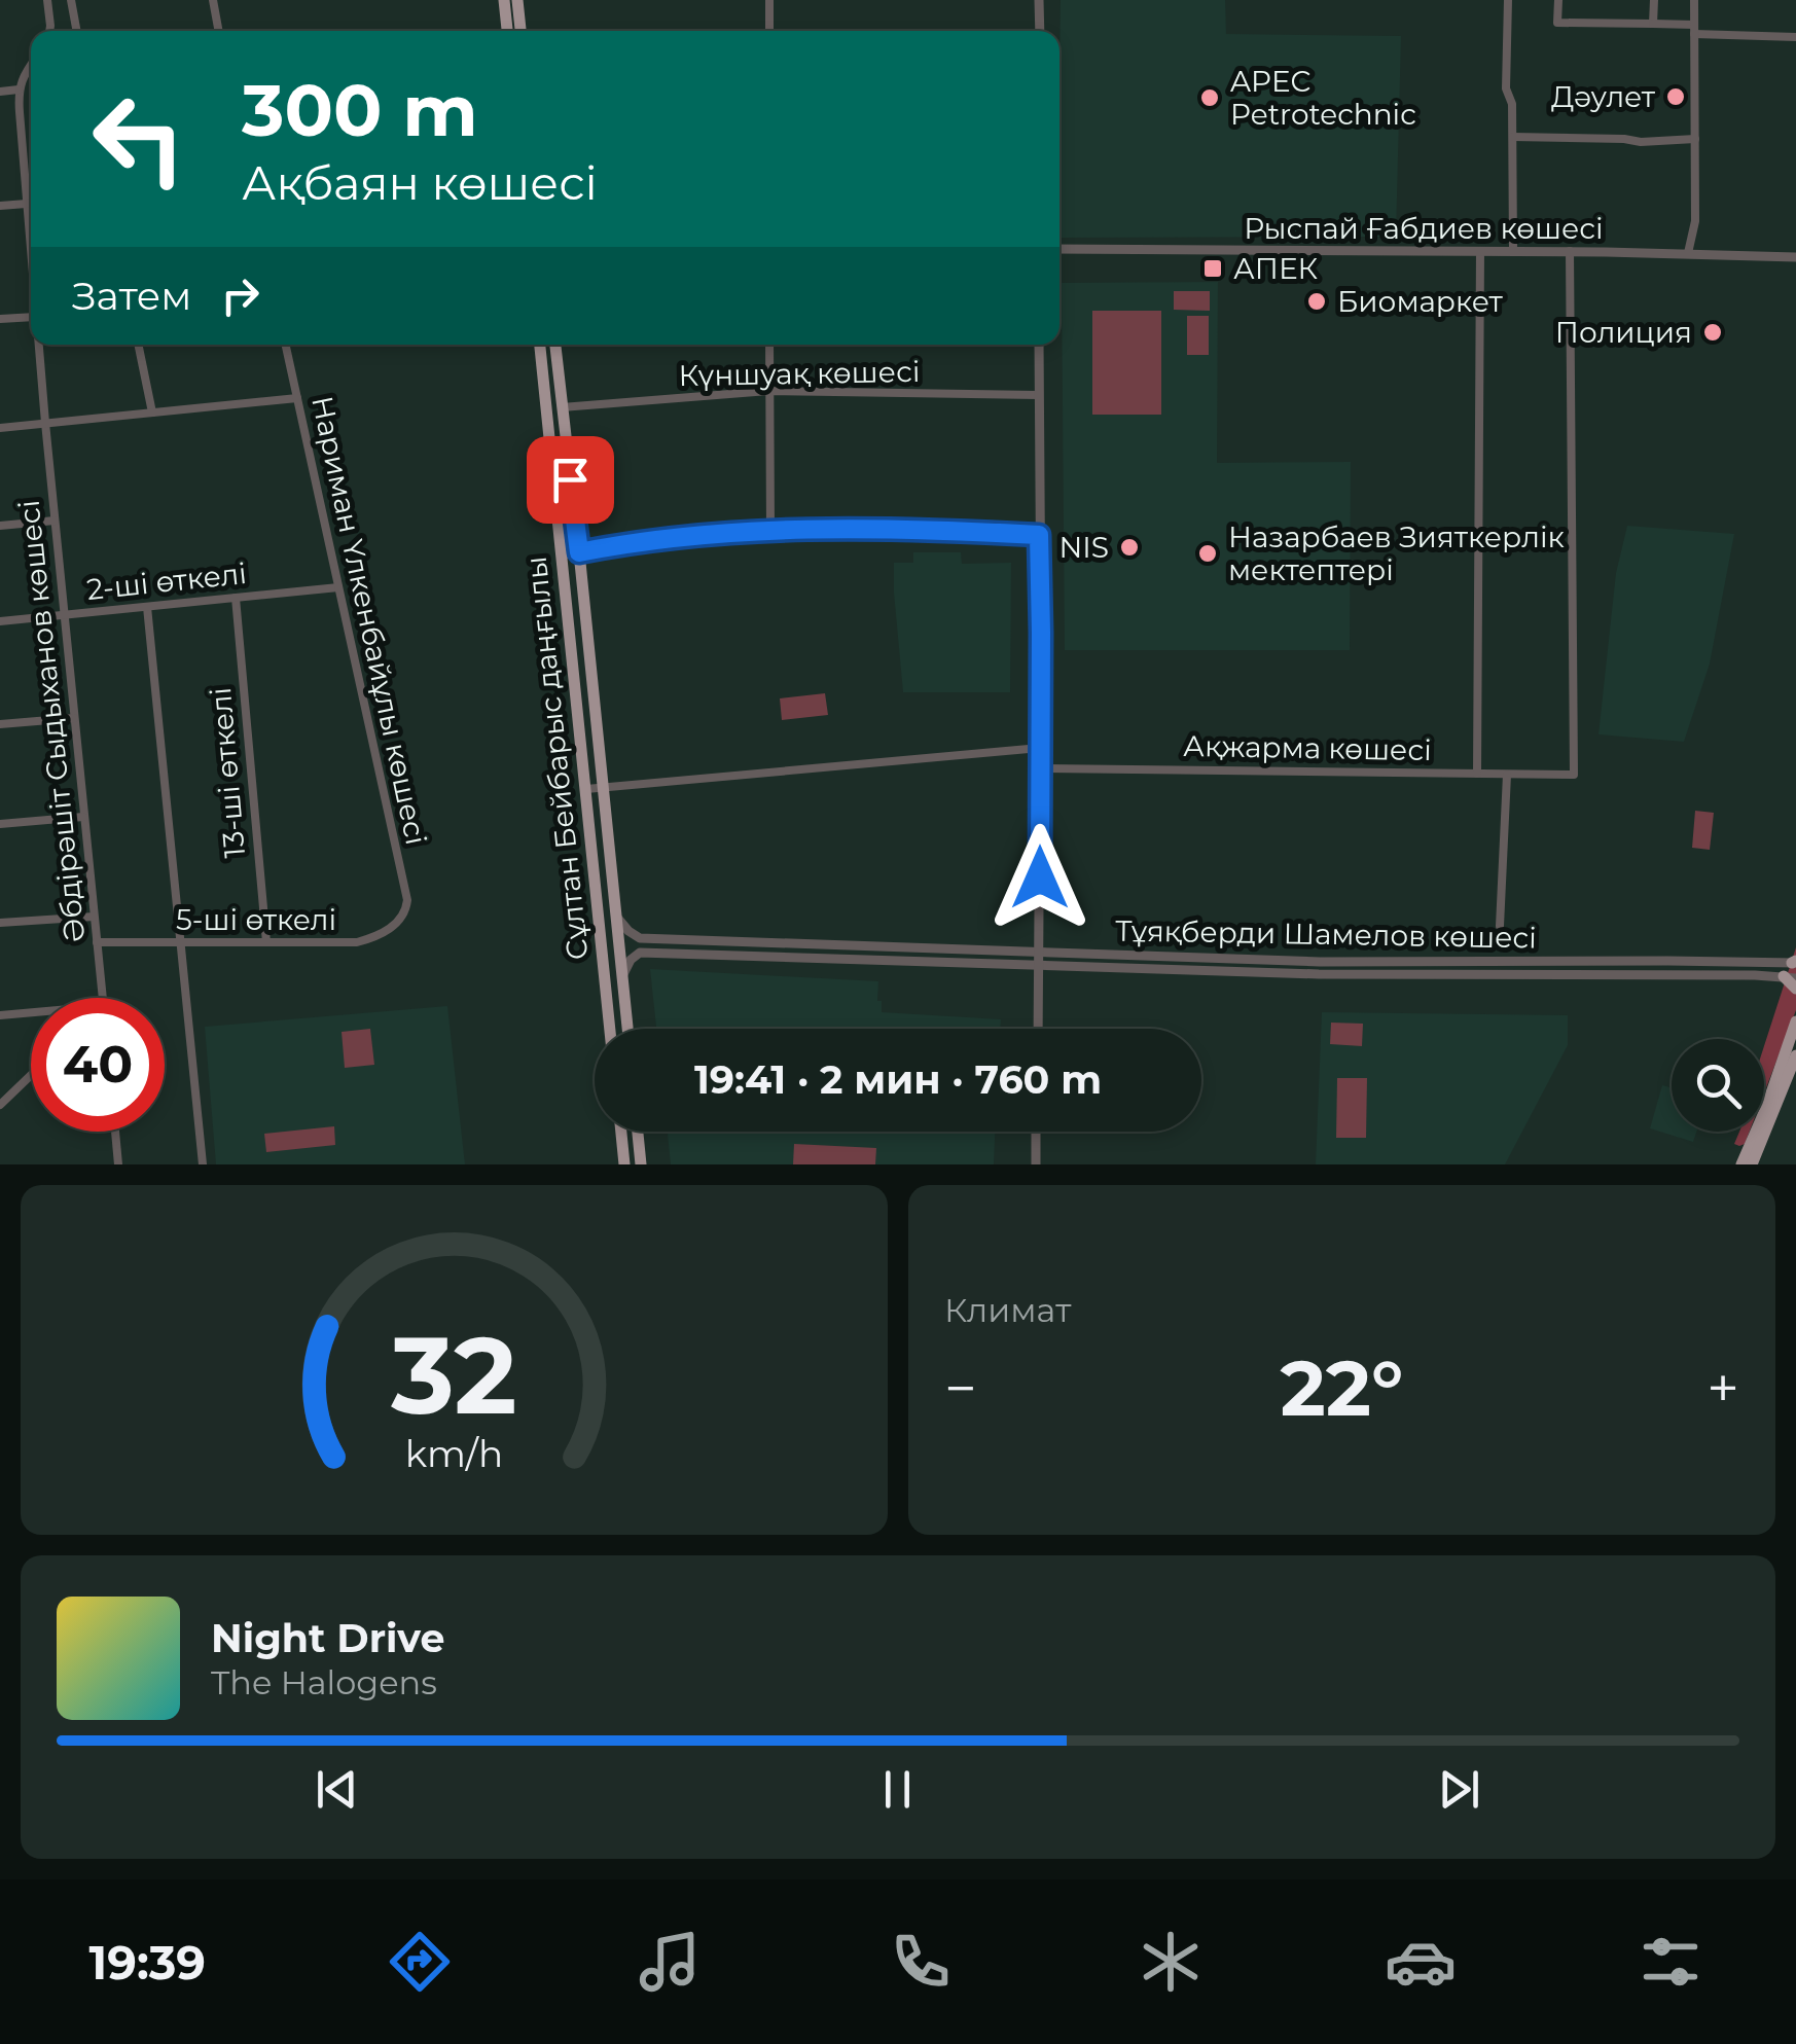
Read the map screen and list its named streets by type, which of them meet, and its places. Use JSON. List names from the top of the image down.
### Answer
{
  "streets": {
    "main road": ["Сұлтан Бейбарыс даңғылы"],
    "street": [
      "Рыспай Ғабдиев көшесі",
      "Күншуақ көшесі",
      "2-ші өткелі",
      "Нариман Үлкенбайұлы көшесі",
      "Әбдірәшіт Сыдыханов көшесі",
      "Ақжарма көшесі",
      "13-ші өткелі",
      "5-ші өткелі",
      "Тұяқберди Шамелов көшесі"
    ]
  },
  "crossings": [
    ["Рыспай Ғабдиев көшесі", "Ақжарма көшесі"],
    ["Күншуақ көшесі", "Сұлтан Бейбарыс даңғылы"],
    ["2-ші өткелі", "Нариман Үлкенбайұлы көшесі"],
    ["2-ші өткелі", "Әбдірәшіт Сыдыханов көшесі"],
    ["2-ші өткелі", "13-ші өткелі"],
    ["Нариман Үлкенбайұлы көшесі", "5-ші өткелі"],
    ["Әбдірәшіт Сыдыханов көшесі", "5-ші өткелі"],
    ["Сұлтан Бейбарыс даңғылы", "Тұяқберди Шамелов көшесі"],
    ["13-ші өткелі", "5-ші өткелі"]
  ],
  "places": {
    "other": [
      "Дәулет",
      "APEC Petrotechnic",
      "Биомаркет",
      "Полиция",
      "NIS",
      "Назарбаев Зияткерлік мектептері"
    ],
    "transit": ["АПЕК"]
  },
  "page": {
    "turn": ["300 m", "Ақбаян көшесі"],
    "then": "Затем",
    "limit": "40",
    "trip": "19:41 · 2 мин · 760 m",
    "tile": "Климат",
    "heat": ["−", "22°", "+"],
    "song": ["Night Drive", "The Halogens"],
    "tabs": "19:39",
    "gauge": ["32", "km/h"]
  }
}
